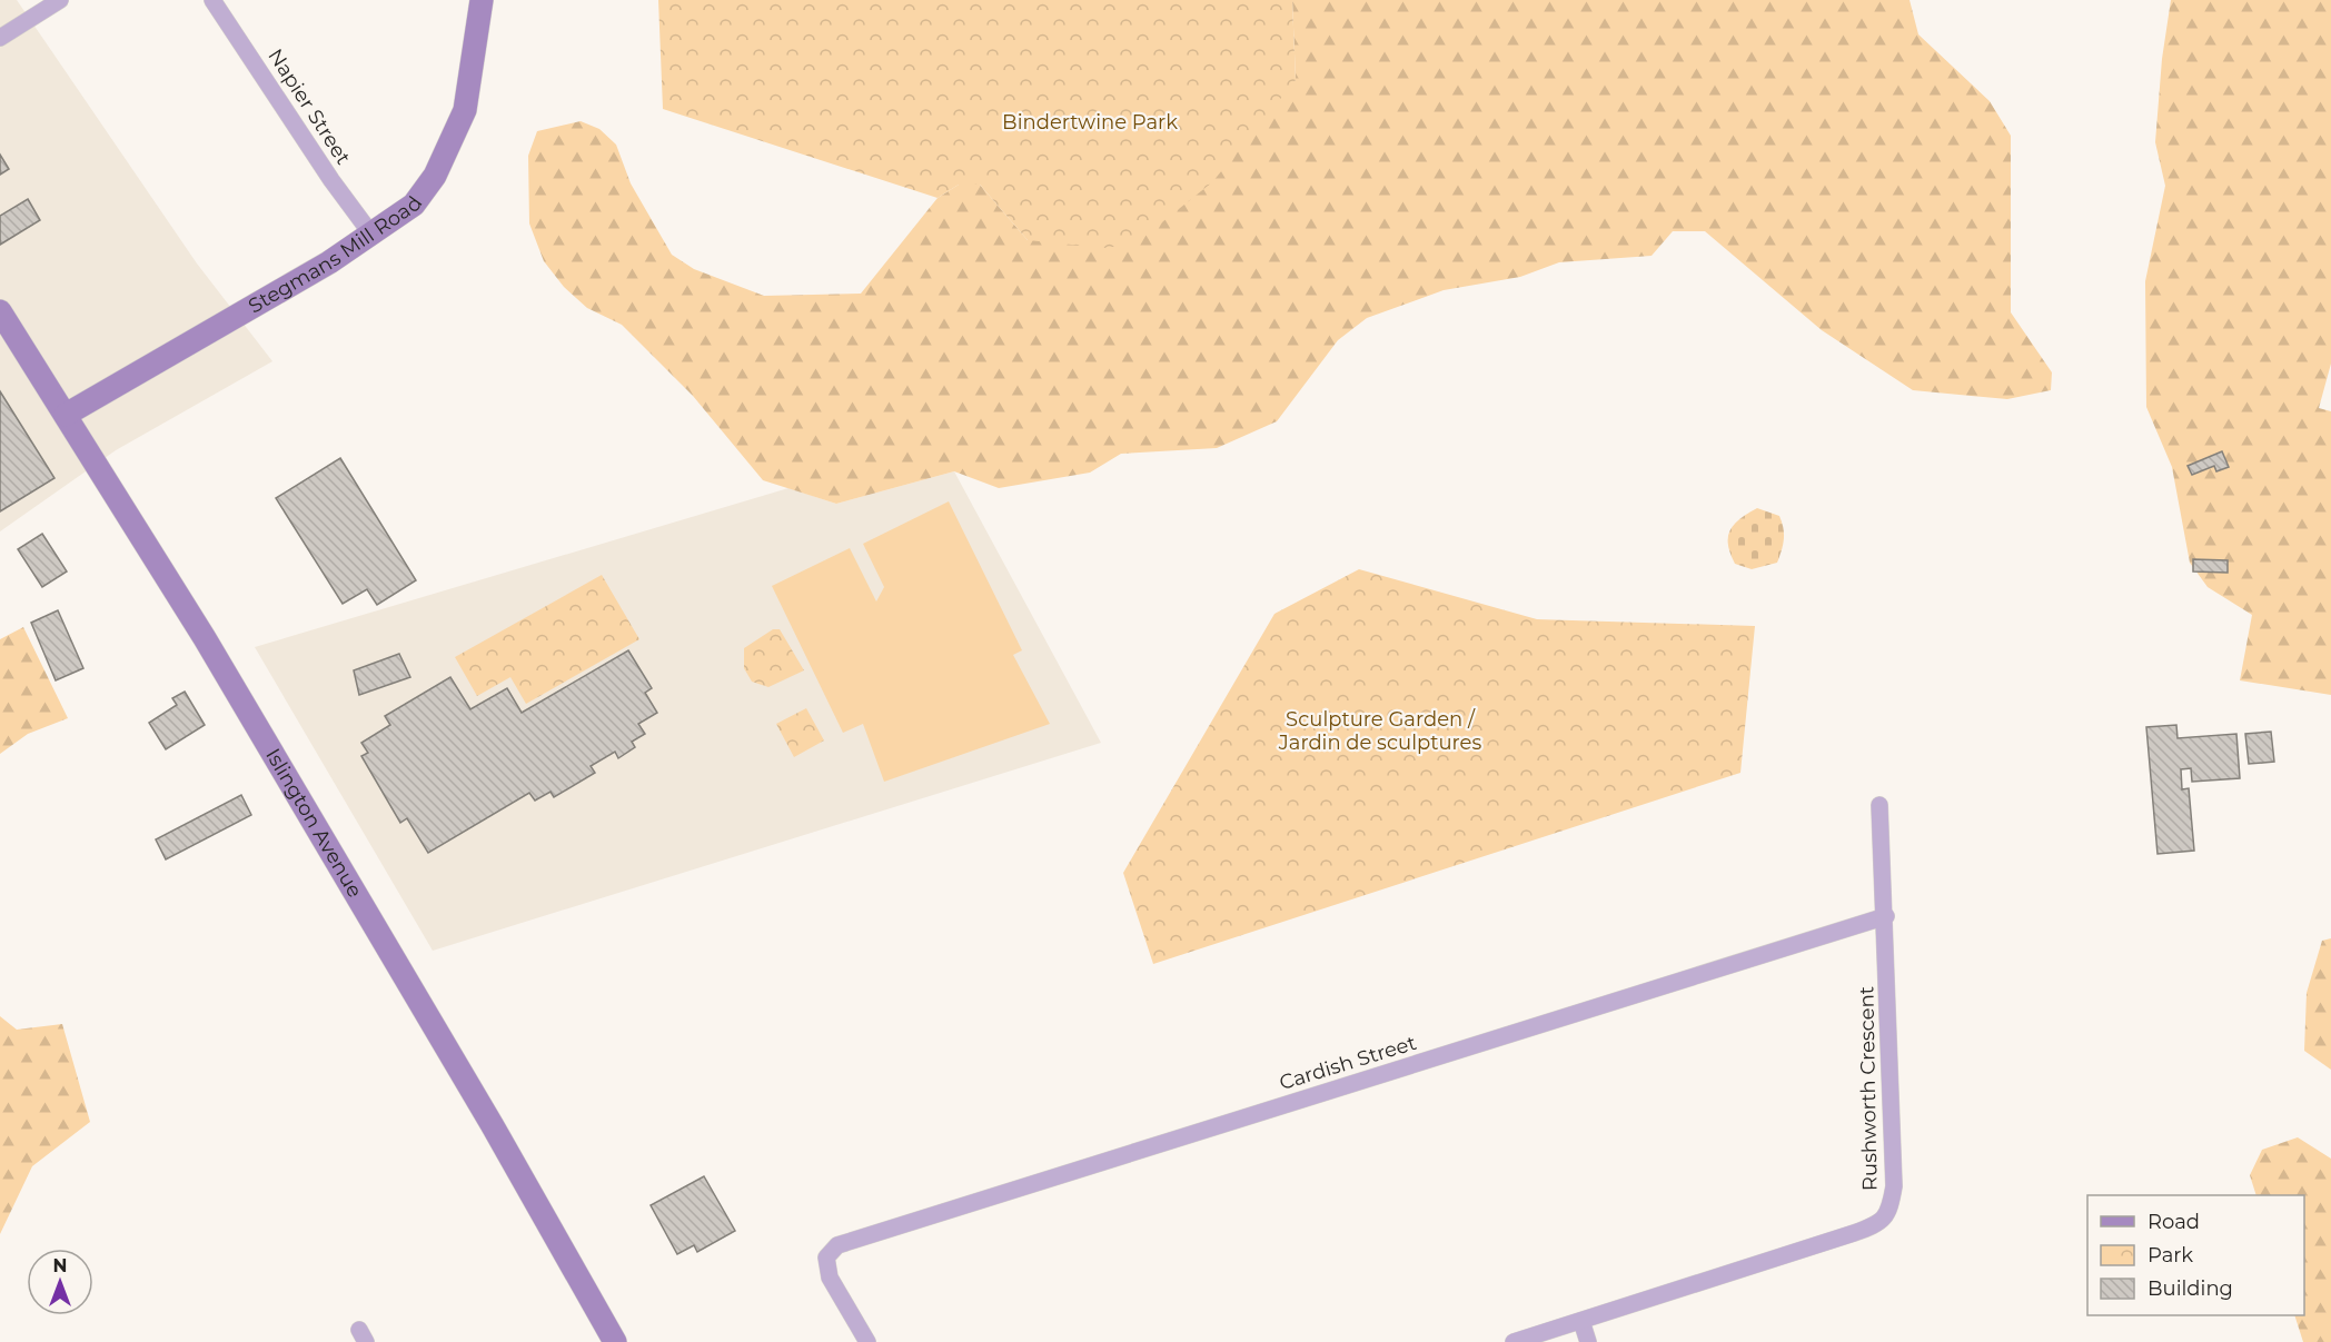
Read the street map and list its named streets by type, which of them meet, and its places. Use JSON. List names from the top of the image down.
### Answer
{
  "streets": {
    "street": [
      "Napier Street",
      "Stegmans Mill Road",
      "Islington Avenue",
      "Cardish Street",
      "Rushworth Crescent"
    ]
  },
  "crossings": [
    ["Napier Street", "Stegmans Mill Road"],
    ["Stegmans Mill Road", "Islington Avenue"],
    ["Cardish Street", "Rushworth Crescent"]
  ],
  "parks": ["Bindertwine Park", "Sculpture Garden / Jardin de sculptures"],
  "legend": ["Road", "Park", "Building"],
  "north": "top"
}
